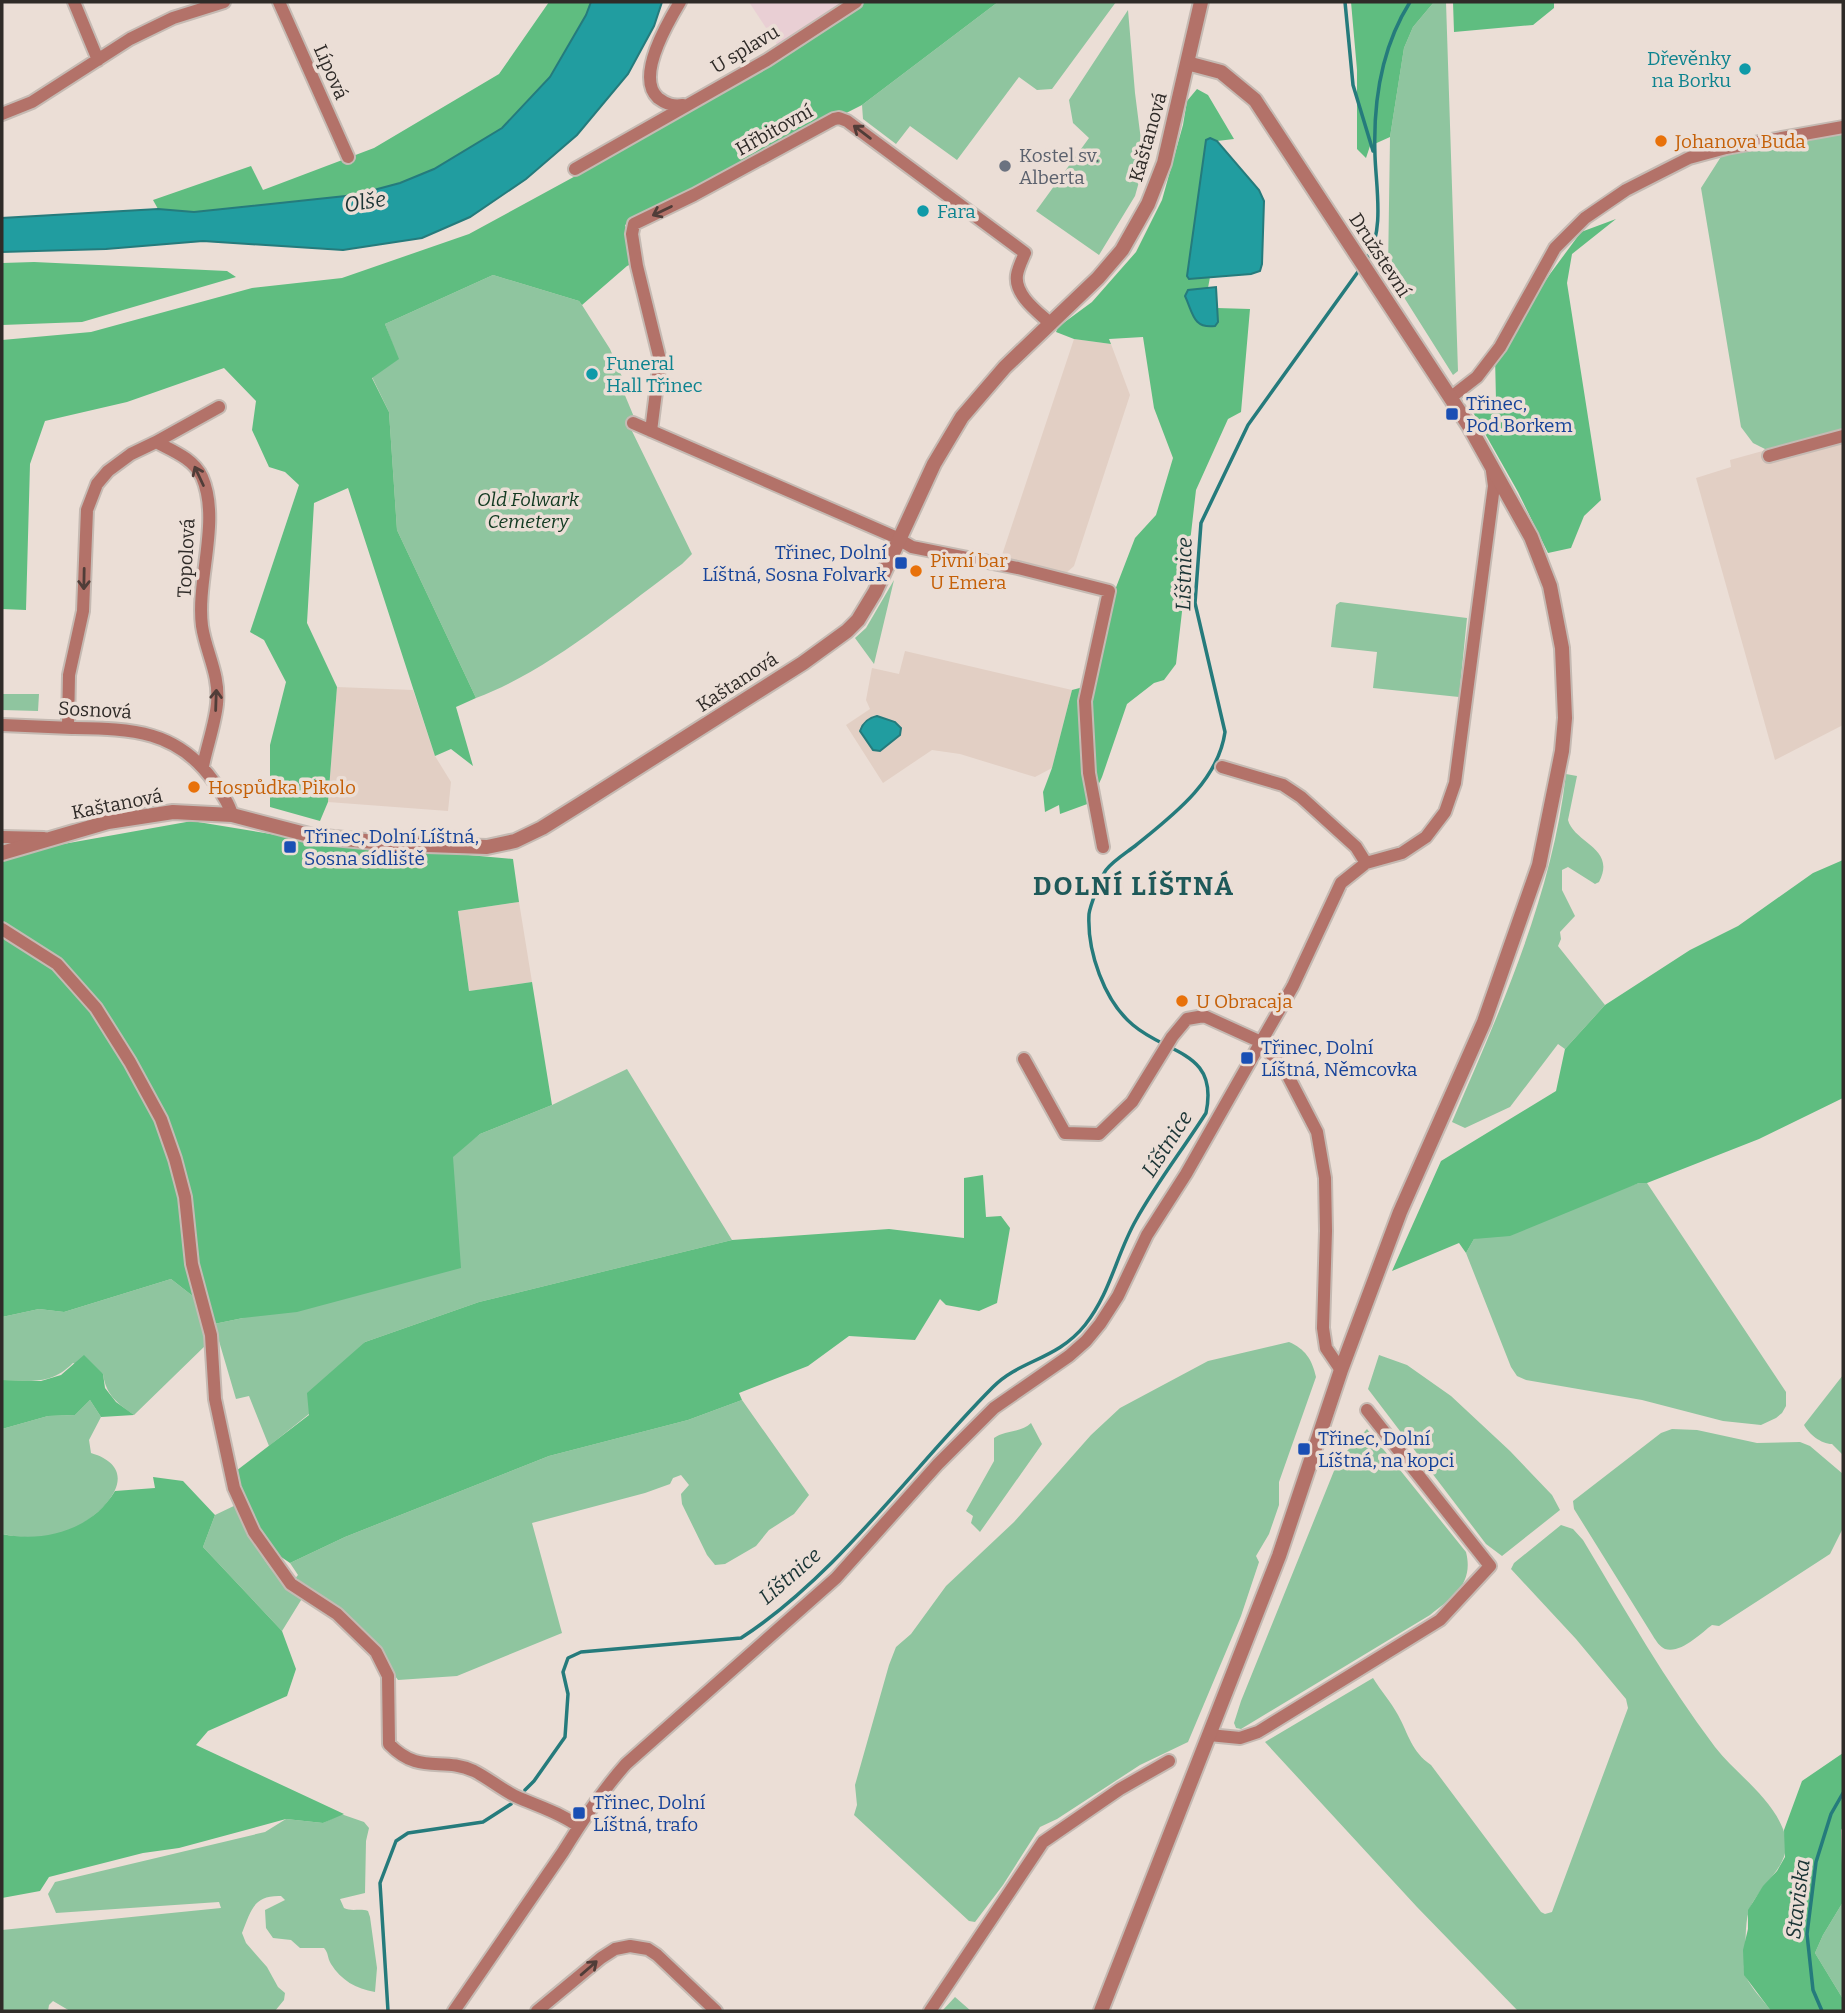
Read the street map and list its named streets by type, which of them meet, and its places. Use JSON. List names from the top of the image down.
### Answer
{
  "streets": {
    "street": [
      "U splavu",
      "Lípová",
      "Hřbitovní",
      "Kaštanová",
      "Družstevní",
      "Topolová",
      "Sosnová"
    ]
  },
  "crossings": [
    ["Hřbitovní", "Kaštanová"],
    ["Kaštanová", "Družstevní"],
    ["Kaštanová", "Sosnová"],
    ["Topolová", "Sosnová"]
  ],
  "one_way": ["Topolová"],
  "districts": ["DOLNÍ LÍŠTNÁ"],
  "water": ["Olše", "Líštnice", "Staviska"],
  "parks": ["Old Folwark Cemetery"],
  "places": {
    "other": [
      "Dřevěnky na Borku",
      "Johanova Buda",
      "Kostel sv. Alberta",
      "Fara",
      "Funeral Hall Třinec",
      "Pivní bar U Emera",
      "Hospůdka Pikolo",
      "U Obracaja"
    ],
    "transit": [
      "Třinec, Pod Borkem",
      "Třinec, Dolní Líštná, Sosna Folvark",
      "Třinec, Dolní Líštná, Sosna sídliště",
      "Třinec, Dolní Líštná, Němcovka",
      "Třinec, Dolní Líštná, na kopci",
      "Třinec, Dolní Líštná, trafo"
    ]
  }
}
